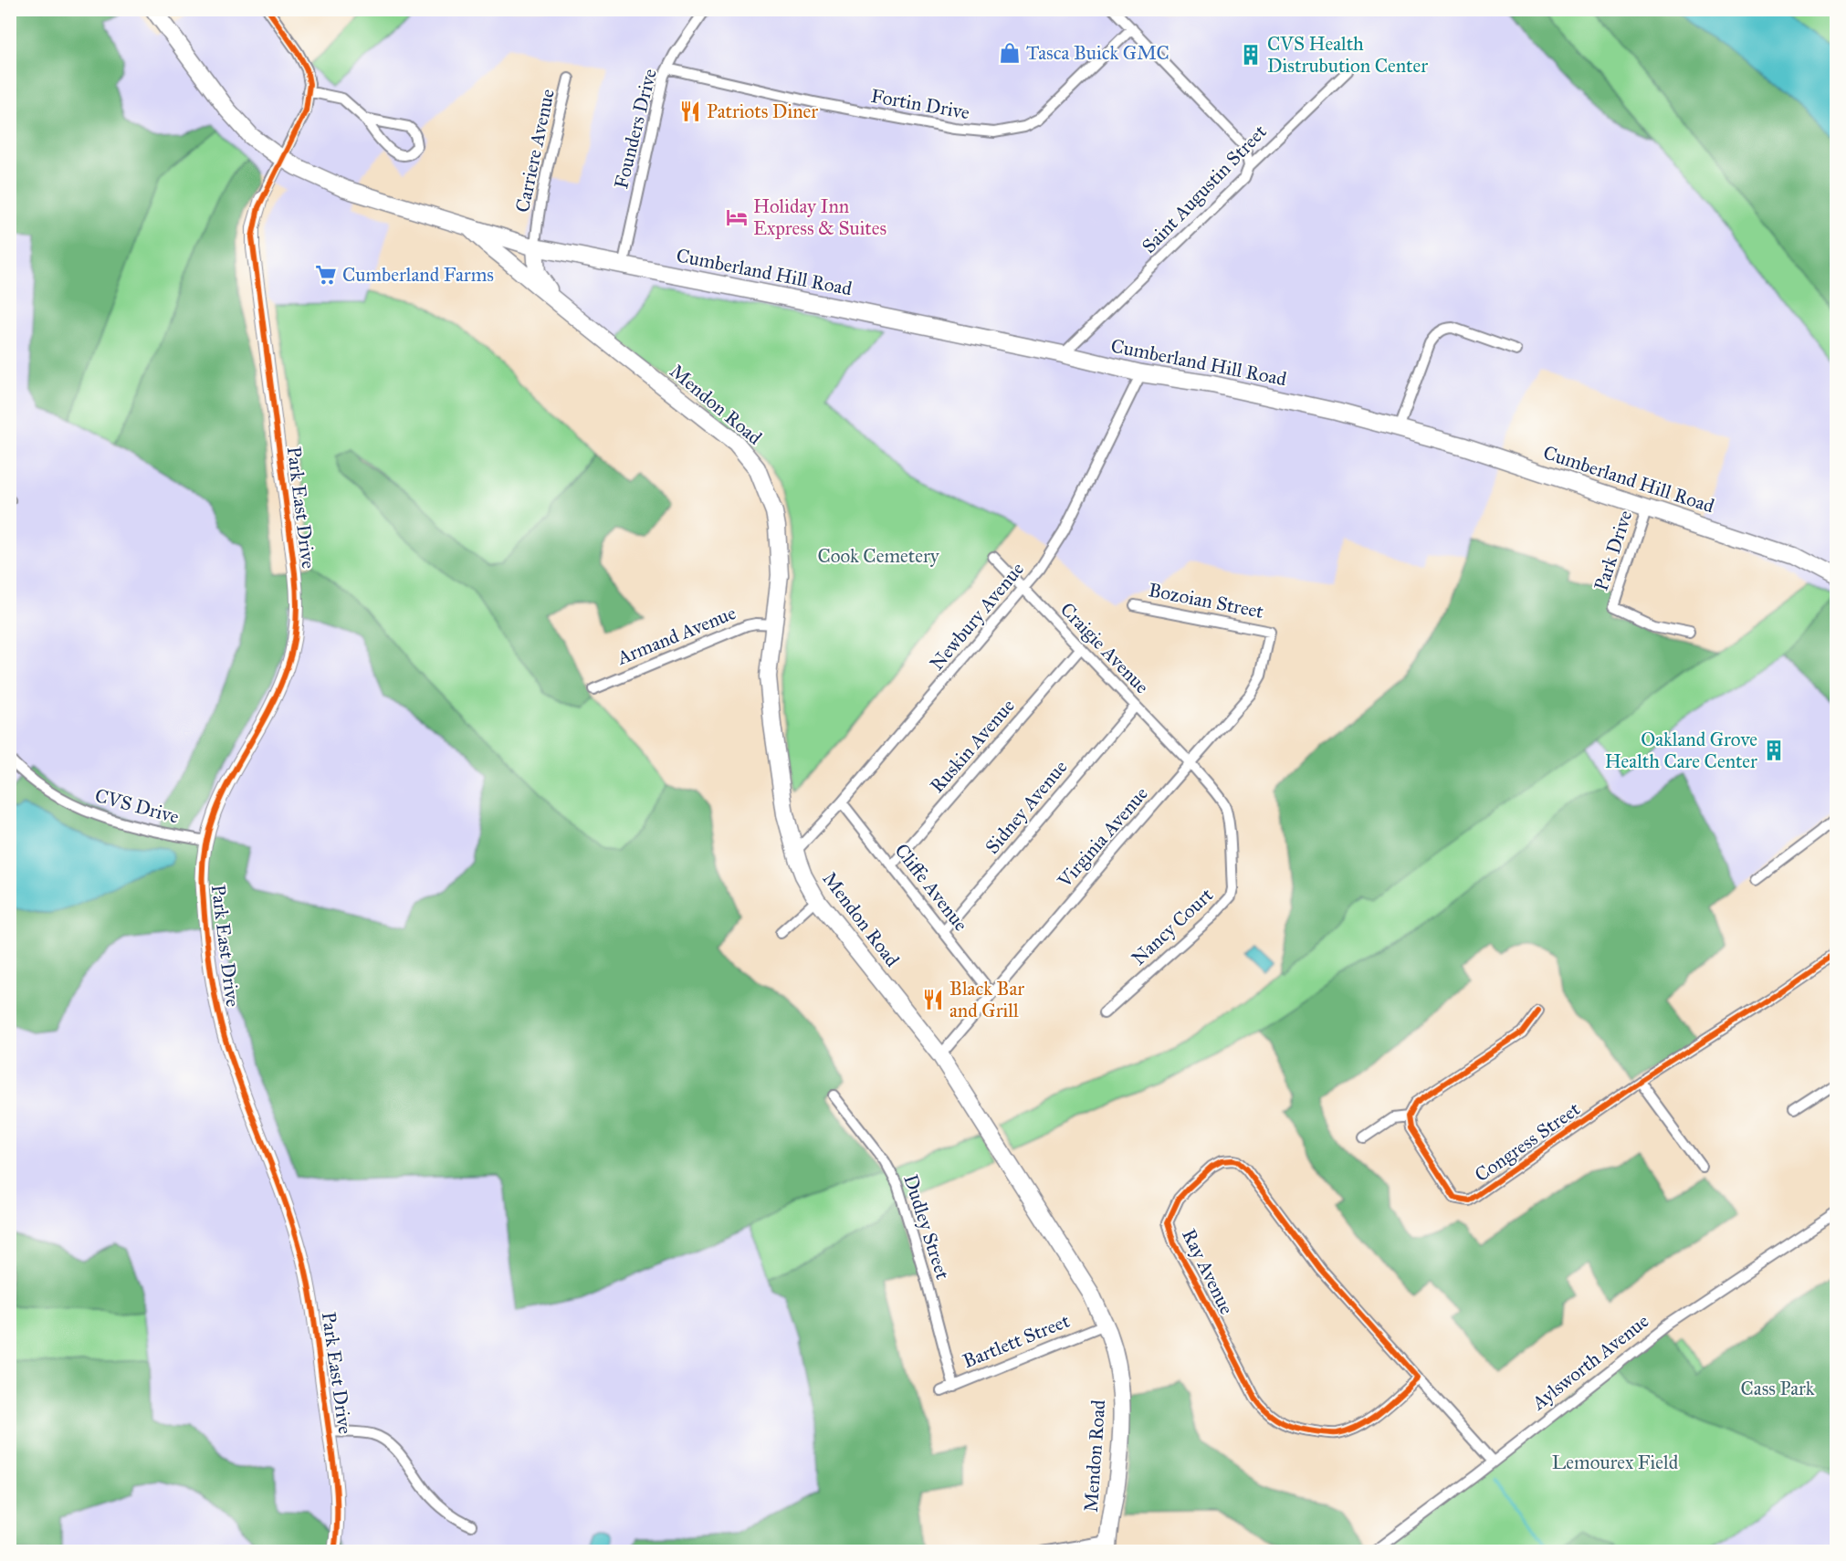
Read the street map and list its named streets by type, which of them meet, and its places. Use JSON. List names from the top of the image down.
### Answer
{
  "streets": {
    "main road": ["Cumberland Hill Road", "Mendon Road"],
    "street": [
      "Fortin Drive",
      "Founders Drive",
      "Carriere Avenue",
      "Saint Augustin Street",
      "Park East Drive",
      "Park Drive",
      "Bozoian Street",
      "Newbury Avenue",
      "Armand Avenue",
      "Craigie Avenue",
      "Ruskin Avenue",
      "CVS Drive",
      "Sidney Avenue",
      "Virginia Avenue",
      "Cliffe Avenue",
      "Nancy Court",
      "Congress Street",
      "Dudley Street",
      "Ray Avenue",
      "Bartlett Street",
      "Aylsworth Avenue"
    ]
  },
  "crossings": [
    ["Fortin Drive", "Founders Drive"],
    ["Founders Drive", "Cumberland Hill Road"],
    ["Carriere Avenue", "Cumberland Hill Road"],
    ["Carriere Avenue", "Mendon Road"],
    ["Saint Augustin Street", "Cumberland Hill Road"],
    ["Cumberland Hill Road", "Mendon Road"],
    ["Cumberland Hill Road", "Park Drive"],
    ["Cumberland Hill Road", "Newbury Avenue"],
    ["Mendon Road", "Newbury Avenue"],
    ["Mendon Road", "Armand Avenue"],
    ["Mendon Road", "Virginia Avenue"],
    ["Mendon Road", "Bartlett Street"],
    ["Park East Drive", "CVS Drive"],
    ["Bozoian Street", "Virginia Avenue"],
    ["Newbury Avenue", "Craigie Avenue"],
    ["Newbury Avenue", "Cliffe Avenue"],
    ["Craigie Avenue", "Ruskin Avenue"],
    ["Craigie Avenue", "Sidney Avenue"],
    ["Craigie Avenue", "Virginia Avenue"],
    ["Craigie Avenue", "Nancy Court"],
    ["Ruskin Avenue", "Cliffe Avenue"],
    ["Sidney Avenue", "Cliffe Avenue"],
    ["Virginia Avenue", "Cliffe Avenue"],
    ["Virginia Avenue", "Nancy Court"],
    ["Dudley Street", "Bartlett Street"],
    ["Ray Avenue", "Aylsworth Avenue"]
  ],
  "parks": ["Cook Cemetery", "Cass Park", "Lemourex Field"],
  "places": {
    "shop": ["Tasca Buick GMC"],
    "building": ["CVS Health Distrubution Center", "Oakland Grove Health Care Center"],
    "restaurant": ["Patriots Diner", "Black Bar and Grill"],
    "hotel": ["Holiday Inn Express & Suites"],
    "supermarket": ["Cumberland Farms"]
  }
}
